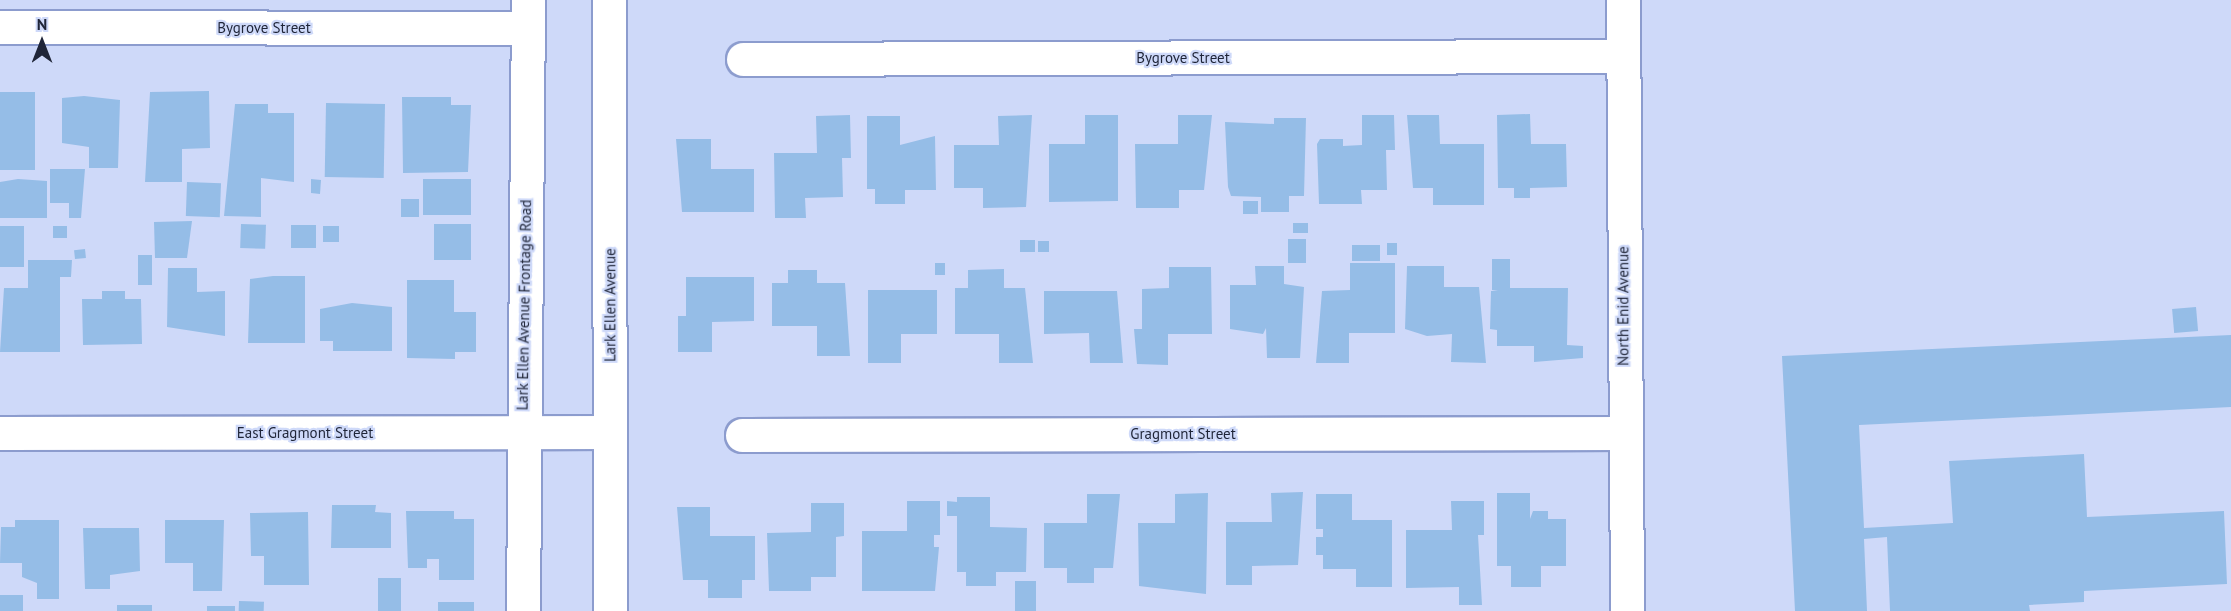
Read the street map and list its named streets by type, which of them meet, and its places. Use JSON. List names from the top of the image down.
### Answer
{
  "streets": {
    "street": [
      "Bygrove Street",
      "Lark Ellen Avenue Frontage Road",
      "Lark Ellen Avenue",
      "North Enid Avenue",
      "East Gragmont Street",
      "Gragmont Street"
    ]
  },
  "crossings": [
    ["Bygrove Street", "Lark Ellen Avenue Frontage Road"],
    ["Bygrove Street", "North Enid Avenue"],
    ["Lark Ellen Avenue Frontage Road", "East Gragmont Street"],
    ["Lark Ellen Avenue", "East Gragmont Street"],
    ["North Enid Avenue", "Gragmont Street"]
  ],
  "north": "top"
}
